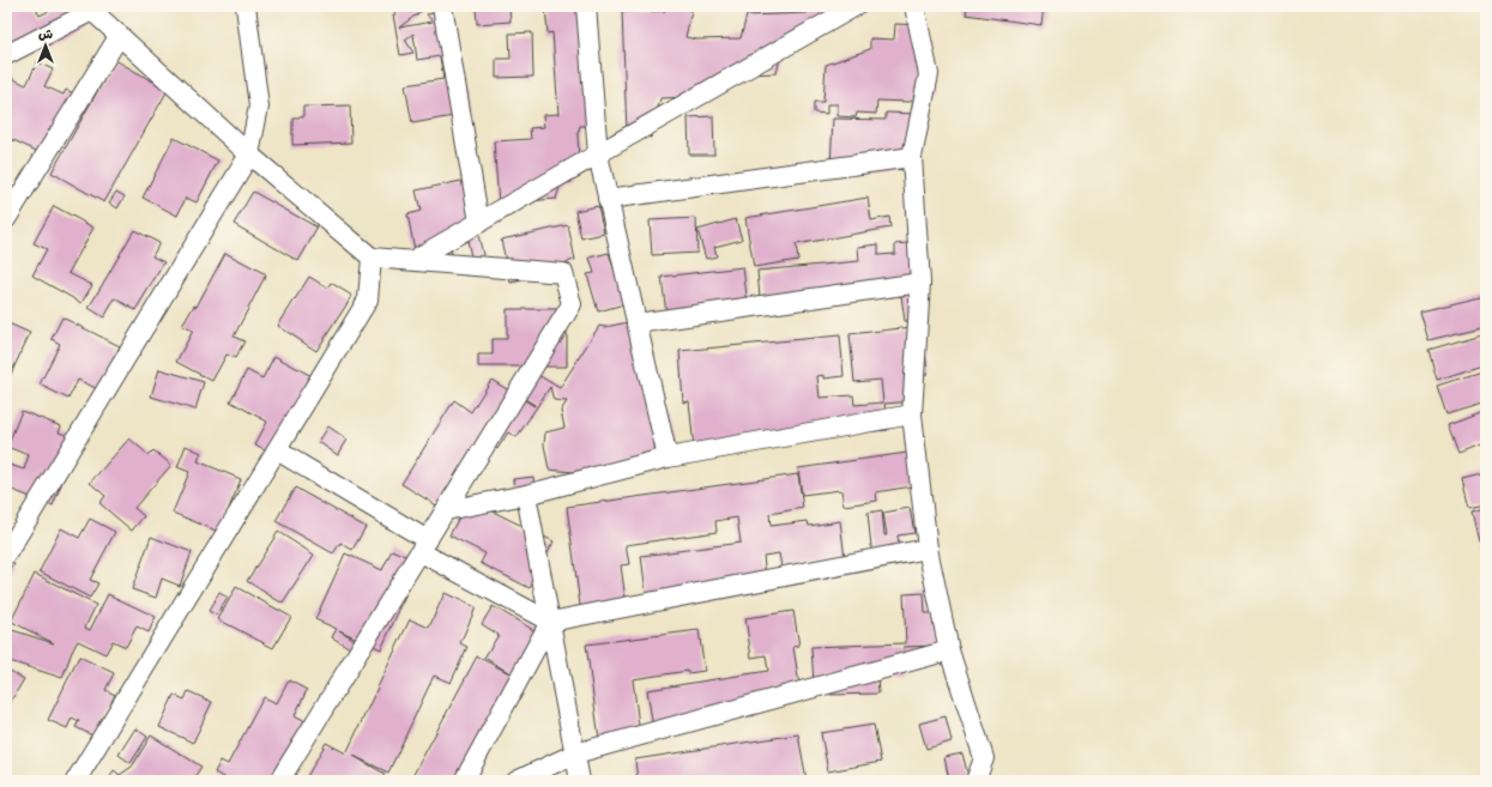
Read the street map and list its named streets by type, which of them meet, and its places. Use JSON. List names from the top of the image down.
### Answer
{
  "north": "top"
}
